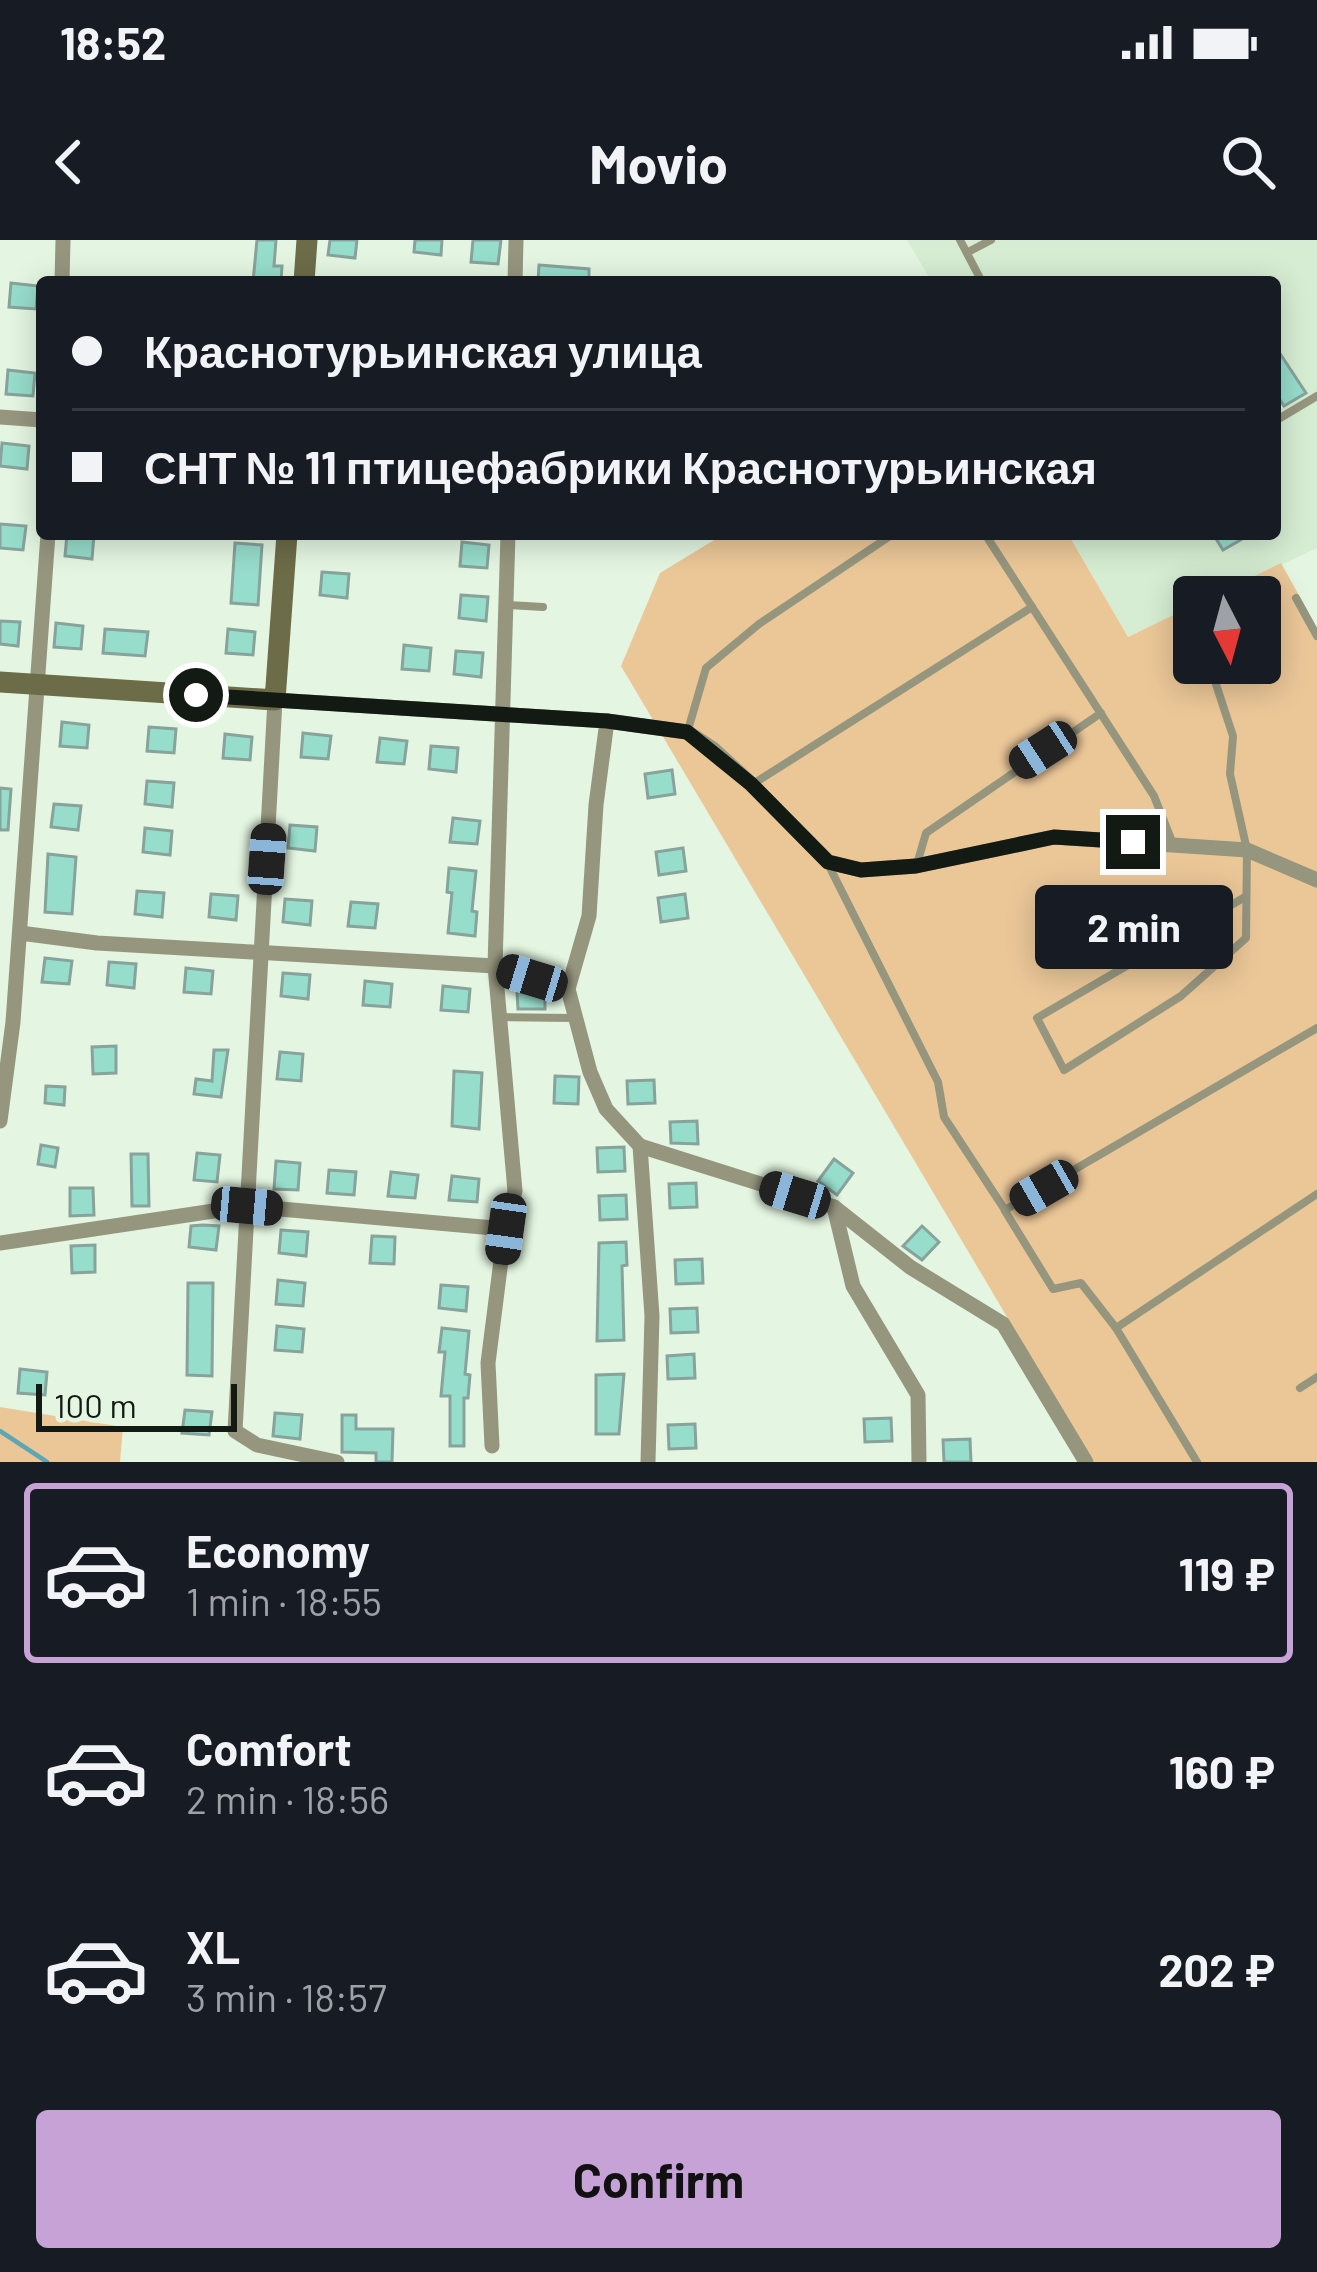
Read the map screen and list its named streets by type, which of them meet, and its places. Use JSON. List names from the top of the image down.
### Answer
{
  "scale_bar": "100 m",
  "north": "bottom",
  "page": {
    "status": "18:52",
    "header": "Movio",
    "banner": ["Краснотурьинская улица", "СНТ № 11 птицефабрики Краснотурьинская"],
    "bubble": "2 min",
    "scale": "100 m",
    "list": [
      {
        "name": "Economy",
        "note": "1 min · 18:55",
        "value": "119 ₽"
      },
      {
        "name": "Comfort",
        "note": "2 min · 18:56",
        "value": "160 ₽"
      },
      {
        "name": "XL",
        "note": "3 min · 18:57",
        "value": "202 ₽"
      }
    ],
    "buttons": "Confirm"
  }
}
